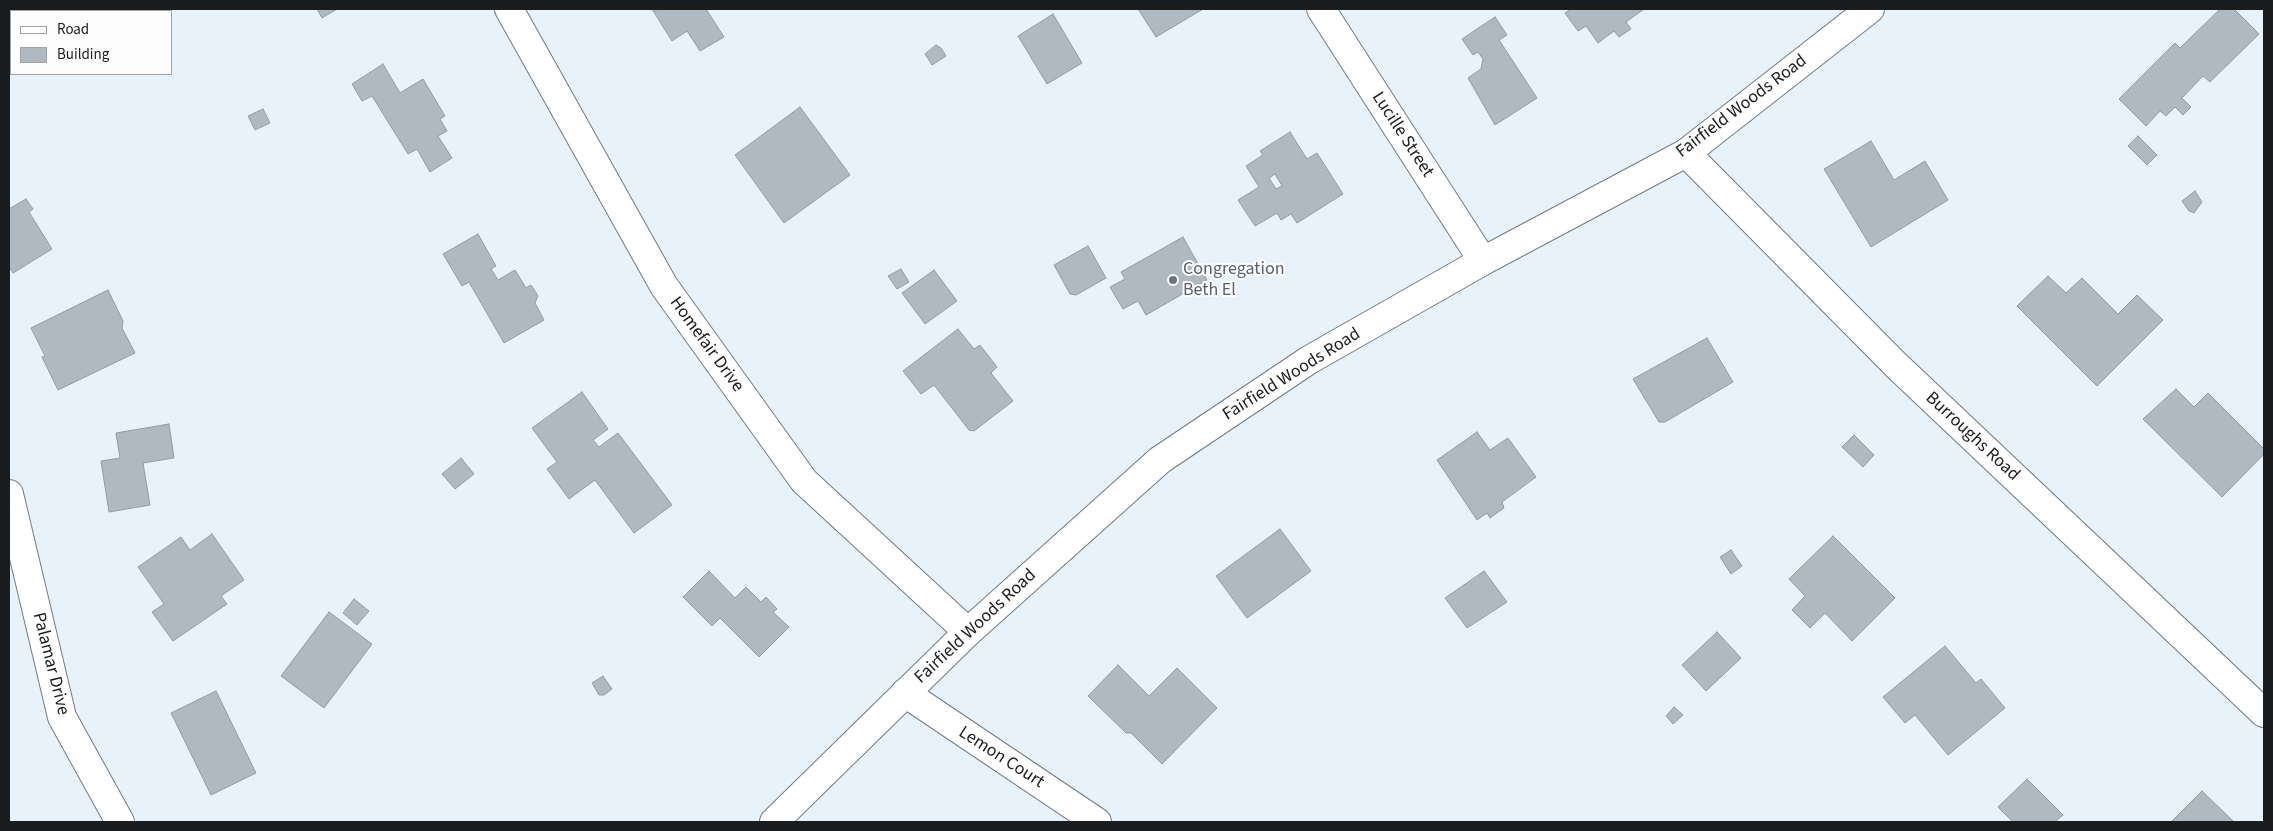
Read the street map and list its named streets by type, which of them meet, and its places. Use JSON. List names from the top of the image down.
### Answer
{
  "streets": {
    "street": [
      "Fairfield Woods Road",
      "Lucille Street",
      "Homefair Drive",
      "Burroughs Road",
      "Palamar Drive",
      "Lemon Court"
    ]
  },
  "crossings": [
    ["Fairfield Woods Road", "Lucille Street"],
    ["Fairfield Woods Road", "Homefair Drive"],
    ["Fairfield Woods Road", "Burroughs Road"],
    ["Fairfield Woods Road", "Lemon Court"]
  ],
  "places": ["Congregation Beth El"],
  "legend": ["Road", "Building"]
}
